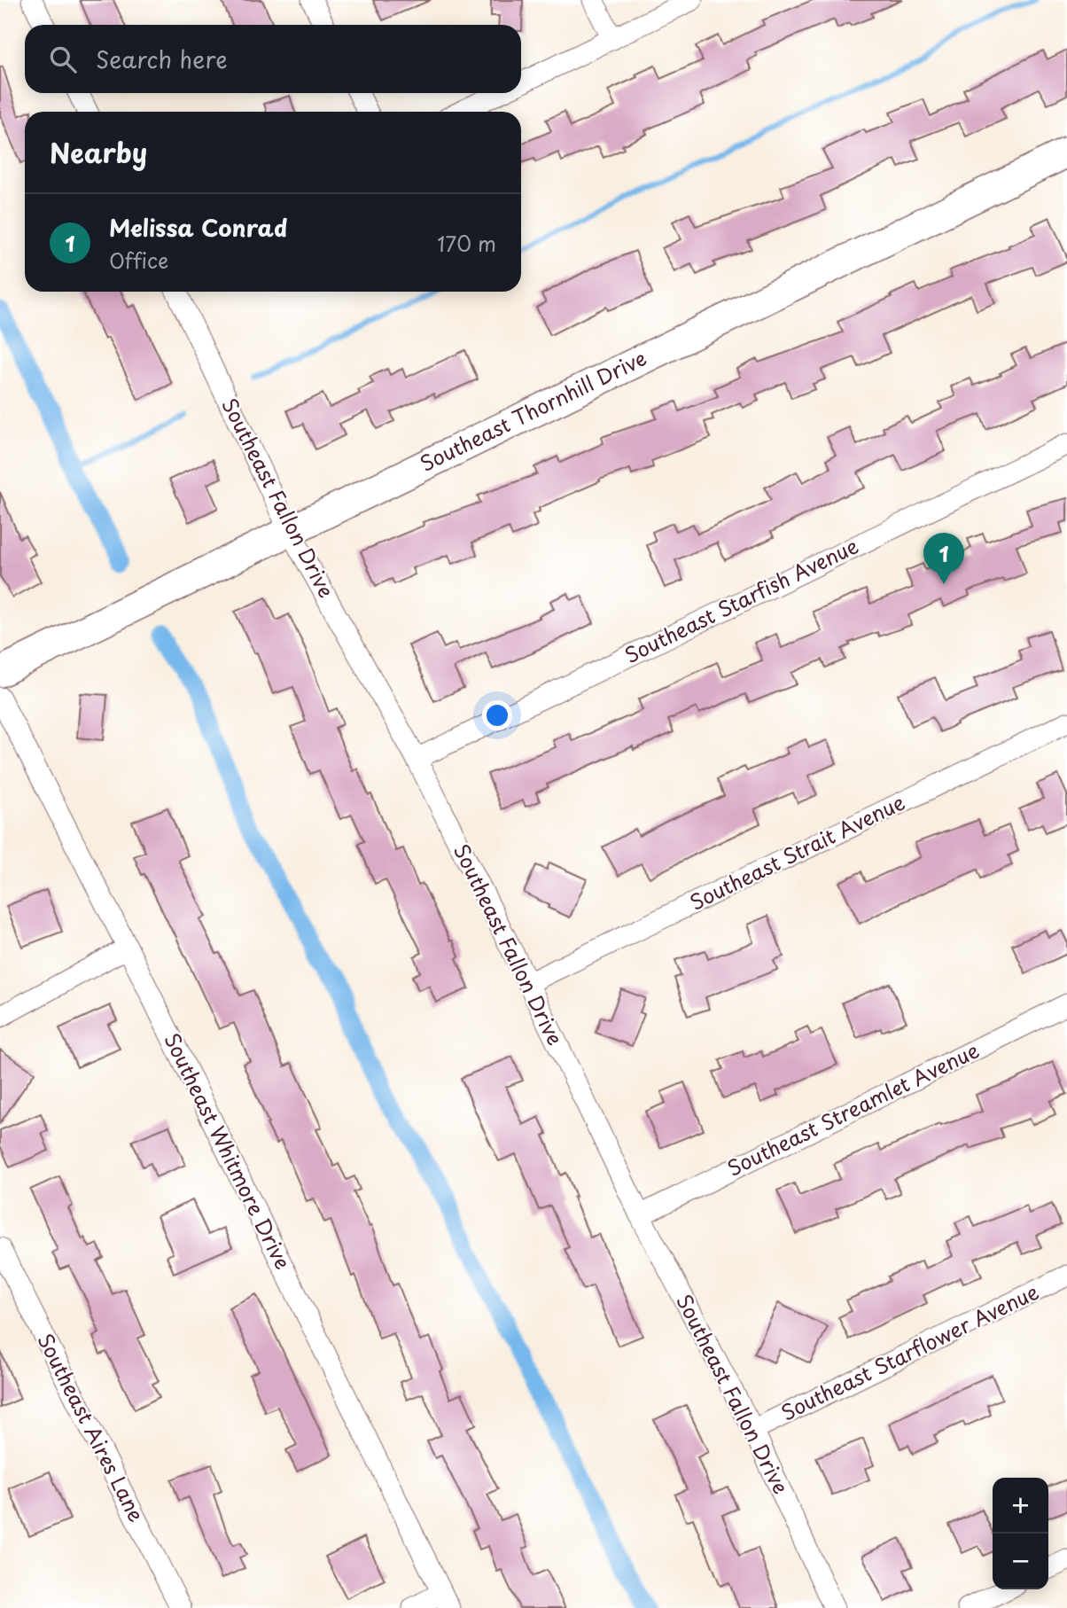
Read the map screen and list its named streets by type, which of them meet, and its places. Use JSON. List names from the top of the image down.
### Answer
{
  "streets": {
    "street": [
      "Southeast Thornhill Drive",
      "Southeast Fallon Drive",
      "Southeast Starfish Avenue",
      "Southeast Strait Avenue",
      "Southeast Streamlet Avenue",
      "Southeast Whitmore Drive",
      "Southeast Starflower Avenue",
      "Southeast Aires Lane"
    ]
  },
  "crossings": [
    ["Southeast Thornhill Drive", "Southeast Fallon Drive"],
    ["Southeast Fallon Drive", "Southeast Starfish Avenue"],
    ["Southeast Fallon Drive", "Southeast Strait Avenue"],
    ["Southeast Fallon Drive", "Southeast Streamlet Avenue"],
    ["Southeast Fallon Drive", "Southeast Starflower Avenue"]
  ],
  "page": {
    "search": "Search here",
    "heading": "Nearby",
    "list": [
      {
        "mark": "1",
        "name": "Melissa Conrad",
        "note": "Office",
        "value": "170 m"
      }
    ],
    "pins": "1",
    "map_buttons": ["+", "−"]
  }
}
